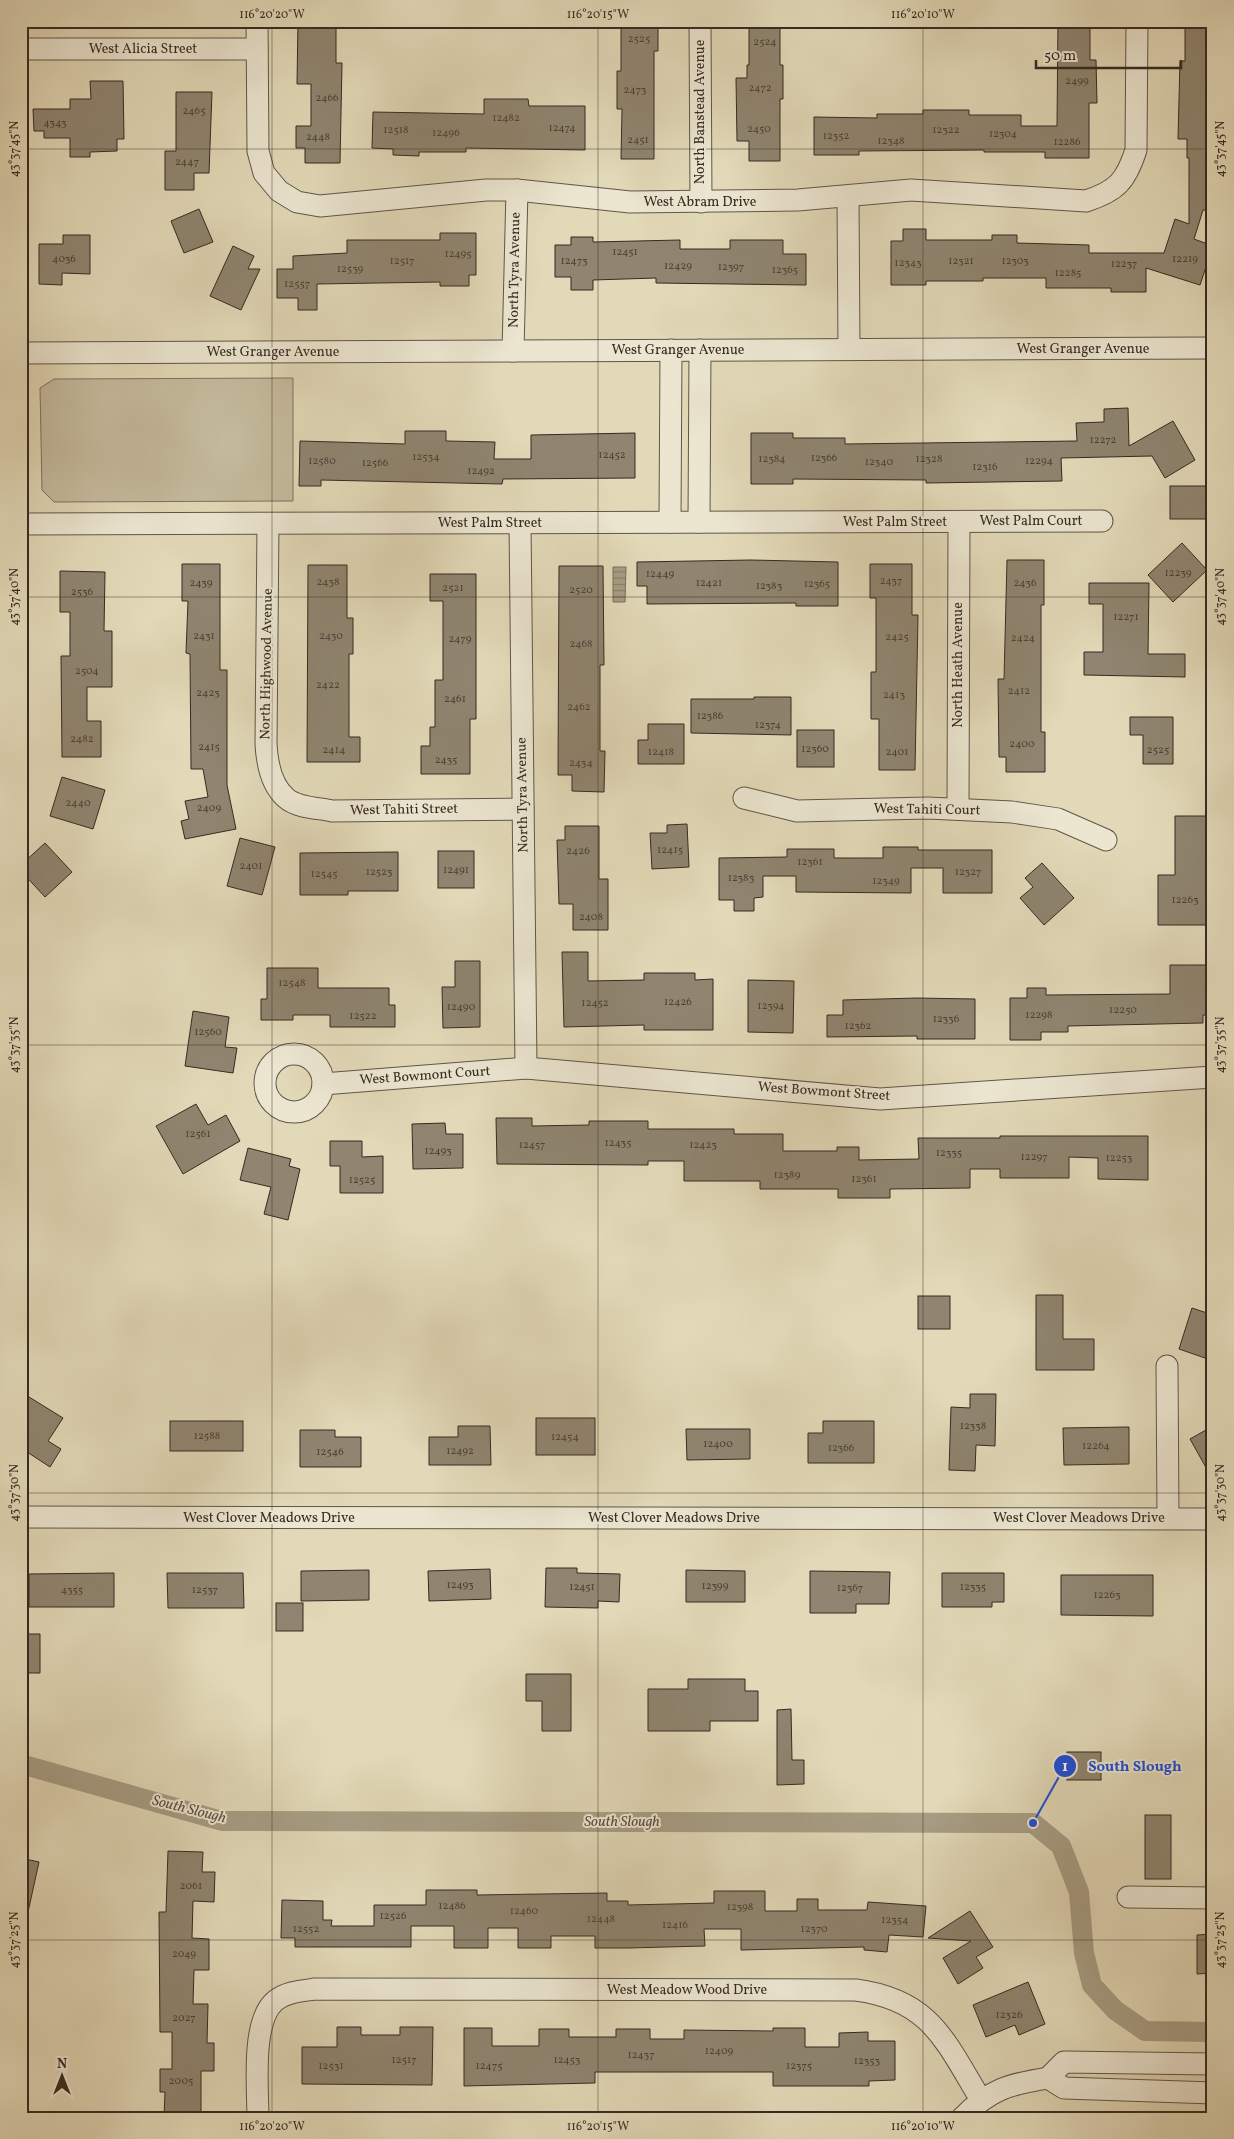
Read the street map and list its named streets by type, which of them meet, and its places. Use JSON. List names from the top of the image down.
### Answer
{
  "streets": {
    "street": [
      "West Alicia Street",
      "North Banstead Avenue",
      "West Abram Drive",
      "North Tyra Avenue",
      "West Granger Avenue",
      "West Palm Court",
      "West Palm Street",
      "North Highwood Avenue",
      "North Heath Avenue",
      "West Tahiti Street",
      "West Tahiti Court",
      "West Bowmont Court",
      "West Bowmont Street",
      "West Clover Meadows Drive",
      "West Meadow Wood Drive"
    ]
  },
  "crossings": [
    ["West Alicia Street", "West Abram Drive"],
    ["North Banstead Avenue", "West Abram Drive"],
    ["West Abram Drive", "North Tyra Avenue"],
    ["North Tyra Avenue", "West Granger Avenue"],
    ["North Tyra Avenue", "West Palm Street"],
    ["North Tyra Avenue", "West Tahiti Street"],
    ["North Tyra Avenue", "West Bowmont Court"],
    ["North Tyra Avenue", "West Bowmont Street"],
    ["West Palm Court", "West Palm Street"],
    ["West Palm Court", "North Heath Avenue"],
    ["West Palm Street", "North Highwood Avenue"],
    ["West Palm Street", "North Heath Avenue"],
    ["North Highwood Avenue", "West Tahiti Street"],
    ["North Heath Avenue", "West Tahiti Court"],
    ["West Bowmont Court", "West Bowmont Street"]
  ],
  "water": ["South Slough"],
  "places": ["South Slough"],
  "house_numbers": [
    "2525",
    "2524",
    "2499",
    "2472",
    "2473",
    "2466",
    "2465",
    "12482",
    "4343",
    "12474",
    "2450",
    "12518",
    "12322",
    "12496",
    "12304",
    "12352",
    "2448",
    "2451",
    "12348",
    "12286",
    "2447",
    "12451",
    "12495",
    "4036",
    "12219",
    "12517",
    "12473",
    "12321",
    "12303",
    "12343",
    "12237",
    "12429",
    "12397",
    "12539",
    "12365",
    "12285",
    "12557",
    "12272",
    "12452",
    "12534",
    "12366",
    "12384",
    "12328",
    "12580",
    "12294",
    "12340",
    "12566",
    "12316",
    "12492",
    "12239",
    "12449",
    "2437",
    "2438",
    "2439",
    "12421",
    "2436",
    "12365",
    "12383",
    "2521",
    "2520",
    "2536",
    "12271",
    "2431",
    "2430",
    "2425",
    "2424",
    "2479",
    "2468",
    "2504",
    "2422",
    "2412",
    "2423",
    "2413",
    "2461",
    "2462",
    "12386",
    "12374",
    "2482",
    "2400",
    "2415",
    "12360",
    "2414",
    "2525",
    "12418",
    "2401",
    "2435",
    "2434",
    "2440",
    "2409",
    "12415",
    "2426",
    "12361",
    "2401",
    "12491",
    "12523",
    "12327",
    "12545",
    "12383",
    "12349",
    "12263",
    "2408",
    "12548",
    "12426",
    "12452",
    "12394",
    "12490",
    "12250",
    "12298",
    "12522",
    "12336",
    "12362",
    "12560",
    "12561",
    "12435",
    "12457",
    "12423",
    "12493",
    "12335",
    "12297",
    "12253",
    "12389",
    "12361",
    "12525",
    "12338",
    "12588",
    "12454",
    "12400",
    "12264",
    "12366",
    "12492",
    "12546",
    "12493",
    "12399",
    "12451",
    "12335",
    "12367",
    "4355",
    "12537",
    "12263",
    "2061",
    "12486",
    "12398",
    "12460",
    "12526",
    "12448",
    "12354",
    "12416",
    "12552",
    "12370",
    "2049",
    "12326",
    "2027",
    "12409",
    "12437",
    "12517",
    "12453",
    "12353",
    "12531",
    "12475",
    "12375",
    "2005"
  ],
  "scale_bar": "50 m",
  "north": "top",
  "coordinates": [
    "116°20'20\"W",
    "116°20'15\"W",
    "116°20'10\"W",
    "43°37'45\"N",
    "43°37'40\"N",
    "43°37'35\"N",
    "43°37'30\"N",
    "43°37'25\"N"
  ]
}
